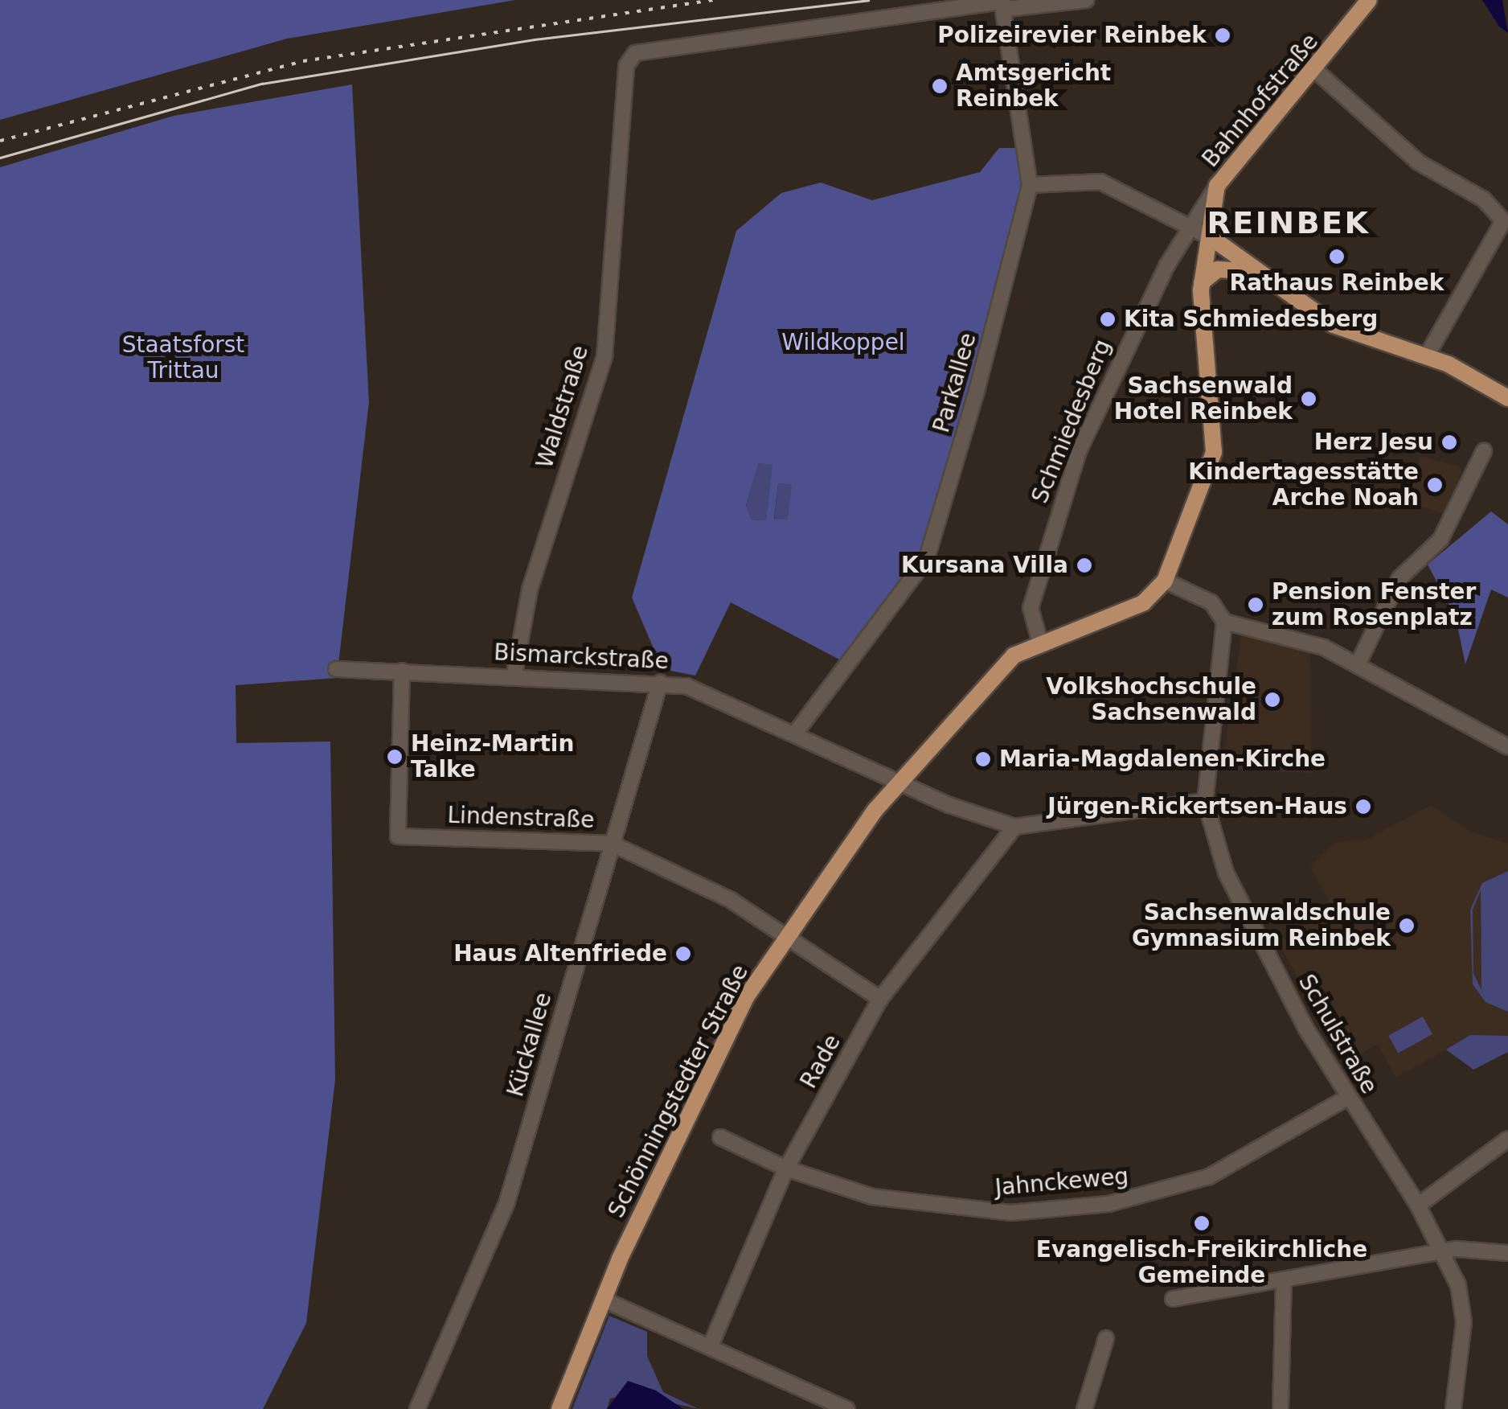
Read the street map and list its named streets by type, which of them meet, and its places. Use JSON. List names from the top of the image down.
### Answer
{
  "streets": {
    "main road": ["Bahnhofstraße", "Schönningstedter Straße"],
    "street": [
      "Parkallee",
      "Waldstraße",
      "Schmiedesberg",
      "Bismarckstraße",
      "Lindenstraße",
      "Schulstraße",
      "Kückallee",
      "Rade",
      "Jahnckeweg"
    ]
  },
  "crossings": [
    ["Bahnhofstraße", "Schmiedesberg"],
    ["Bahnhofstraße", "Schönningstedter Straße"],
    ["Parkallee", "Bismarckstraße"],
    ["Waldstraße", "Bismarckstraße"],
    ["Schmiedesberg", "Schönningstedter Straße"],
    ["Bismarckstraße", "Lindenstraße"],
    ["Bismarckstraße", "Kückallee"],
    ["Bismarckstraße", "Rade"],
    ["Bismarckstraße", "Schönningstedter Straße"],
    ["Lindenstraße", "Kückallee"],
    ["Lindenstraße", "Rade"],
    ["Lindenstraße", "Schönningstedter Straße"],
    ["Schulstraße", "Jahnckeweg"],
    ["Rade", "Jahnckeweg"]
  ],
  "districts": ["REINBEK"],
  "parks": ["Wildkoppel", "Staatsforst Trittau"],
  "places": [
    "Polizeirevier Reinbek",
    "Amtsgericht Reinbek",
    "Rathaus Reinbek",
    "Kita Schmiedesberg",
    "Sachsenwald Hotel Reinbek",
    "Herz Jesu",
    "Kindertagesstätte Arche Noah",
    "Kursana Villa",
    "Pension Fenster zum Rosenplatz",
    "Volkshochschule Sachsenwald",
    "Heinz-Martin Talke",
    "Maria-Magdalenen-Kirche",
    "Jürgen-Rickertsen-Haus",
    "Sachsenwaldschule Gymnasium Reinbek",
    "Haus Altenfriede",
    "Evangelisch-Freikirchliche Gemeinde"
  ]
}
